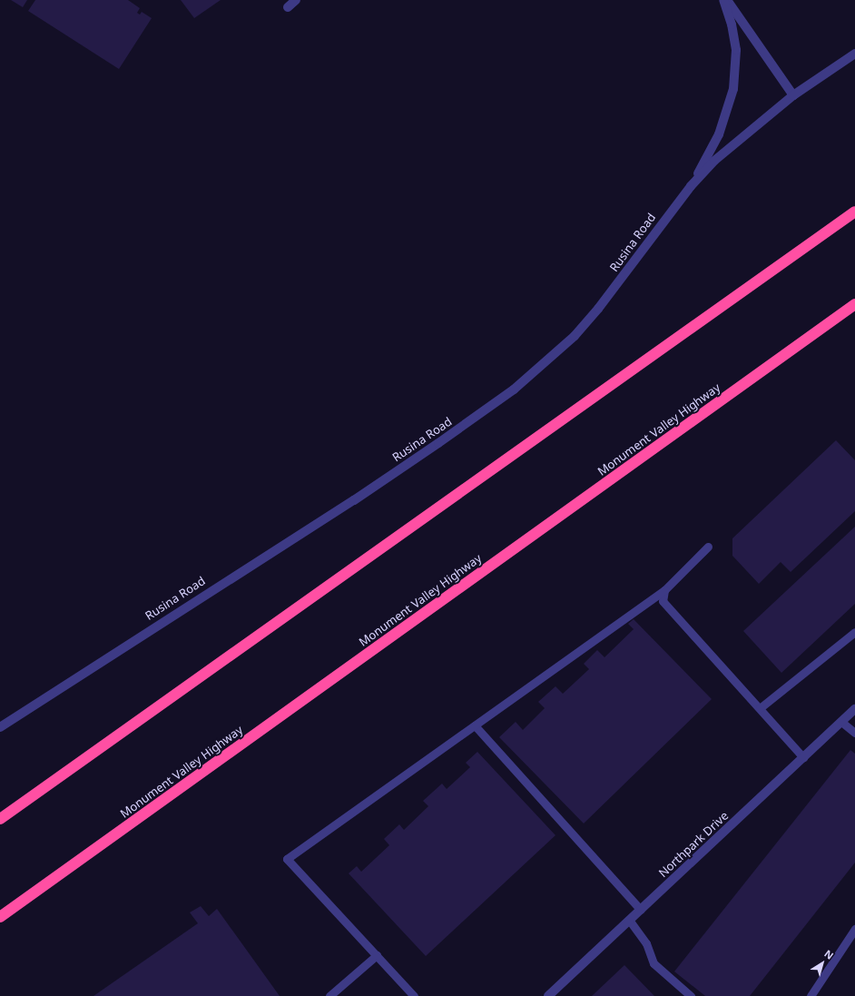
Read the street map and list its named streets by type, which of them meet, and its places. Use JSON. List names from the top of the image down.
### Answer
{
  "streets": {
    "highway": ["Monument Valley Highway"],
    "street": ["Rusina Road", "Northpark Drive"]
  },
  "north": "top right"
}
